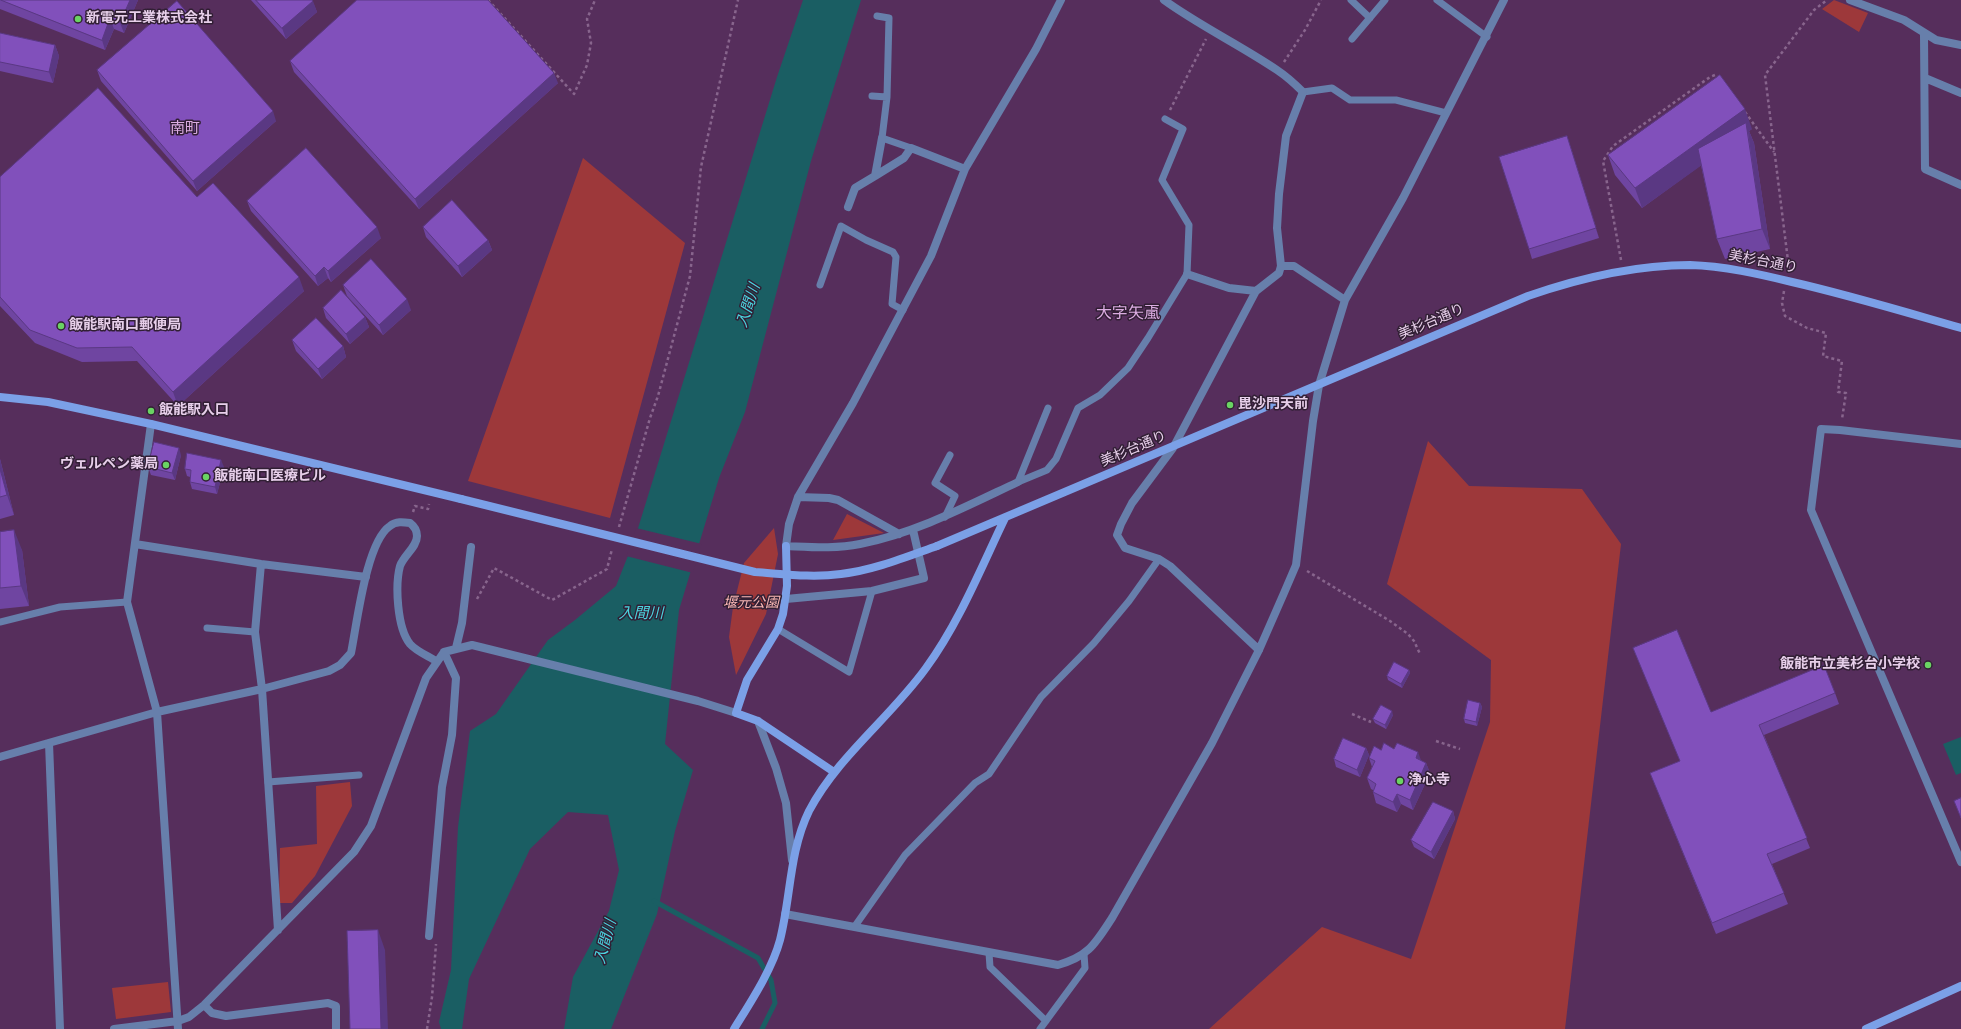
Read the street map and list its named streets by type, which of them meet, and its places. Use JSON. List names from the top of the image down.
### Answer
{
  "streets": {
    "street": ["美杉台通り"]
  },
  "districts": ["南町", "大字矢颪"],
  "water": ["入間川"],
  "parks": ["堰元公園"],
  "places": [
    "新電元工業株式会社",
    "飯能駅南口郵便局",
    "毘沙門天前",
    "飯能駅入口",
    "ヴェルペン薬局",
    "飯能南口医療ビル",
    "飯能市立美杉台小学校",
    "浄心寺"
  ]
}
